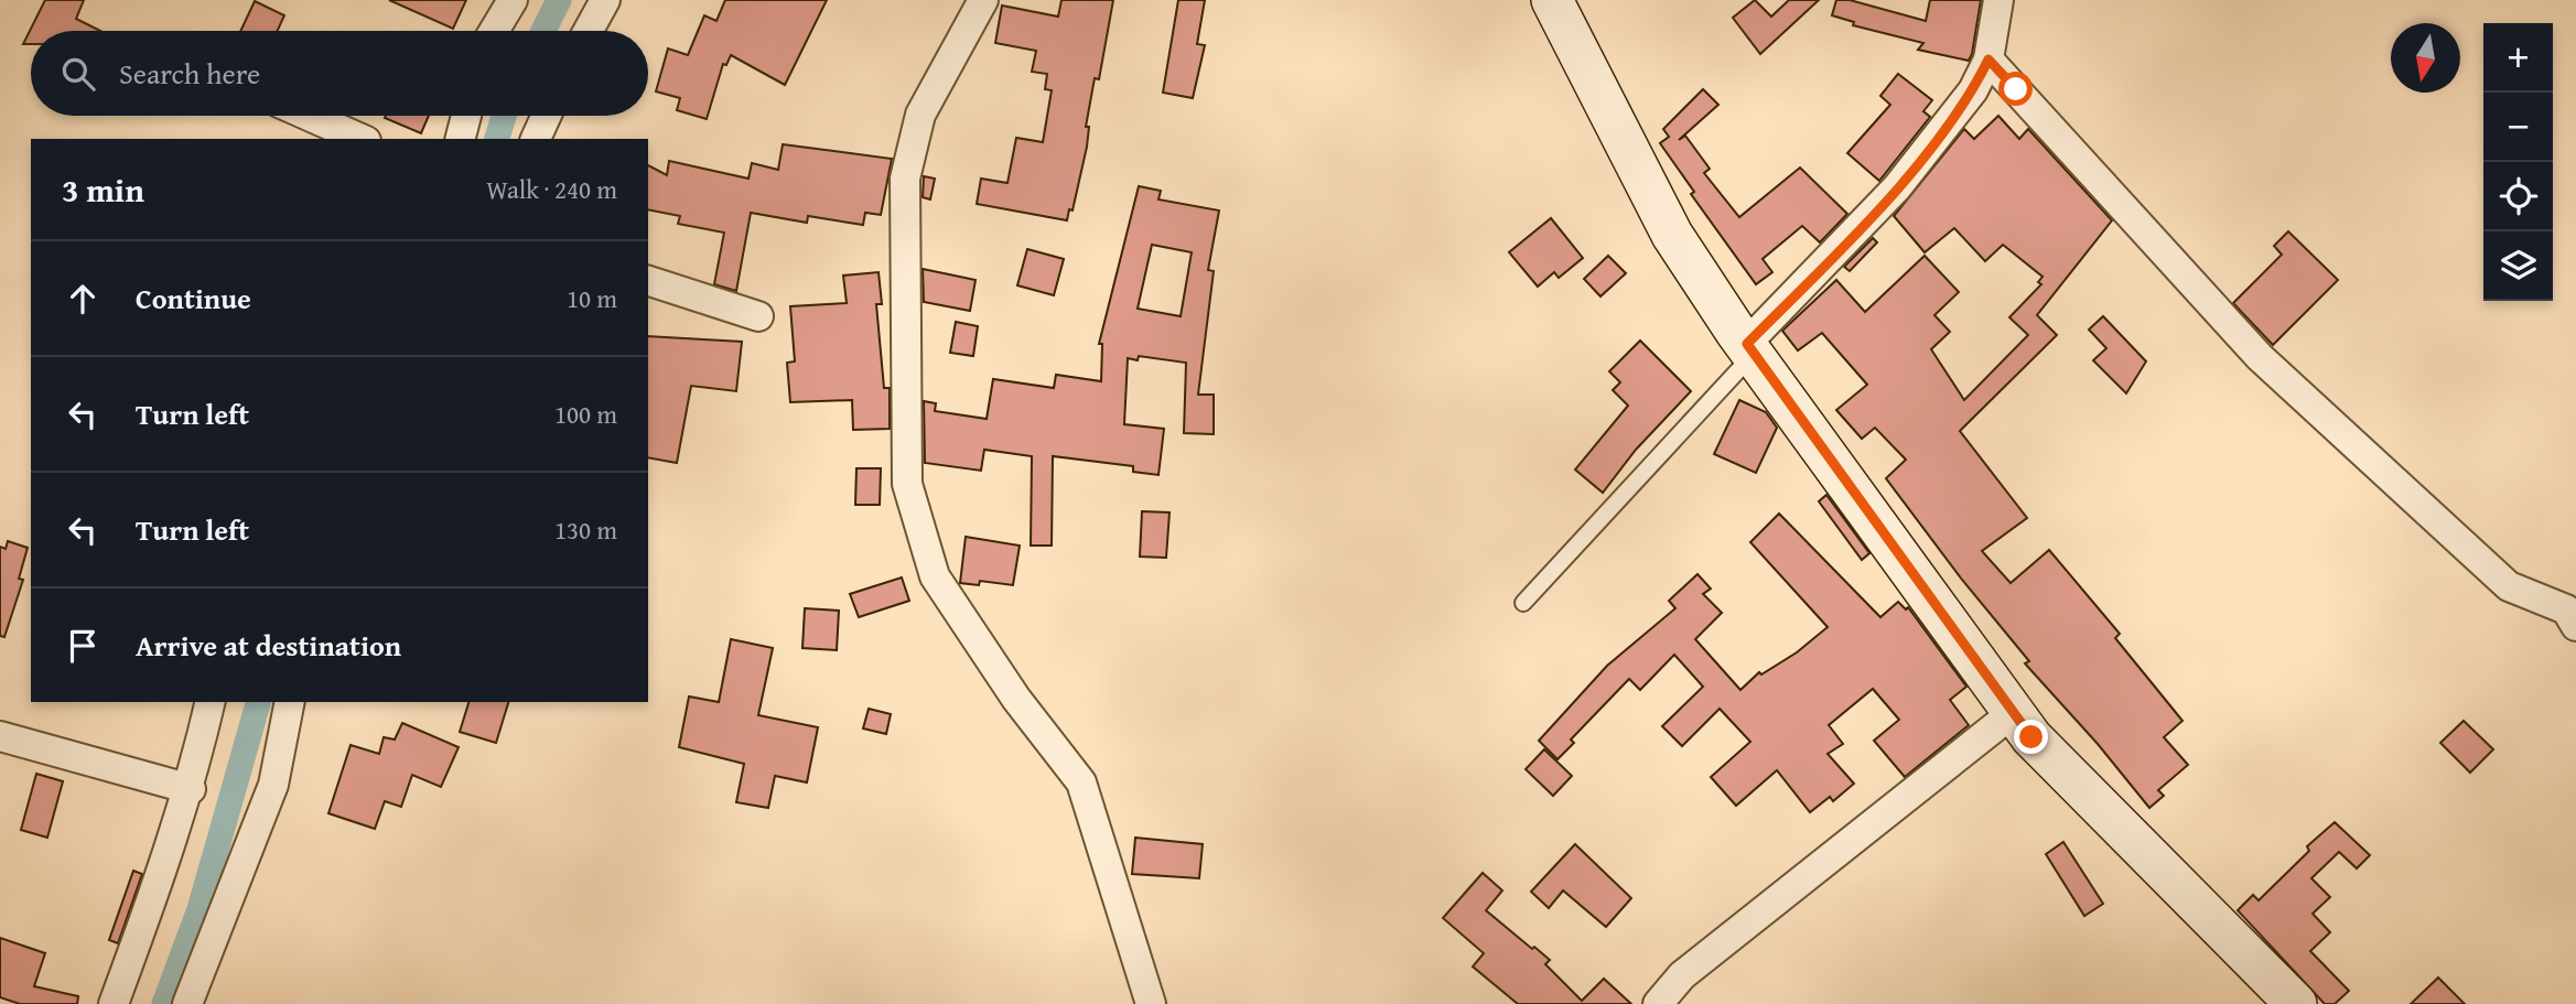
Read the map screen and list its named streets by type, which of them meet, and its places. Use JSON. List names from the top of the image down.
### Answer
{
  "north": "bottom",
  "page": {
    "map_buttons": ["+", "−"],
    "search": "Search here",
    "heading": ["3 min", "Walk · 240 m"],
    "list": [
      ["Continue", "10 m"],
      ["Turn left", "100 m"],
      ["Turn left", "130 m"],
      "Arrive at destination"
    ]
  }
}
